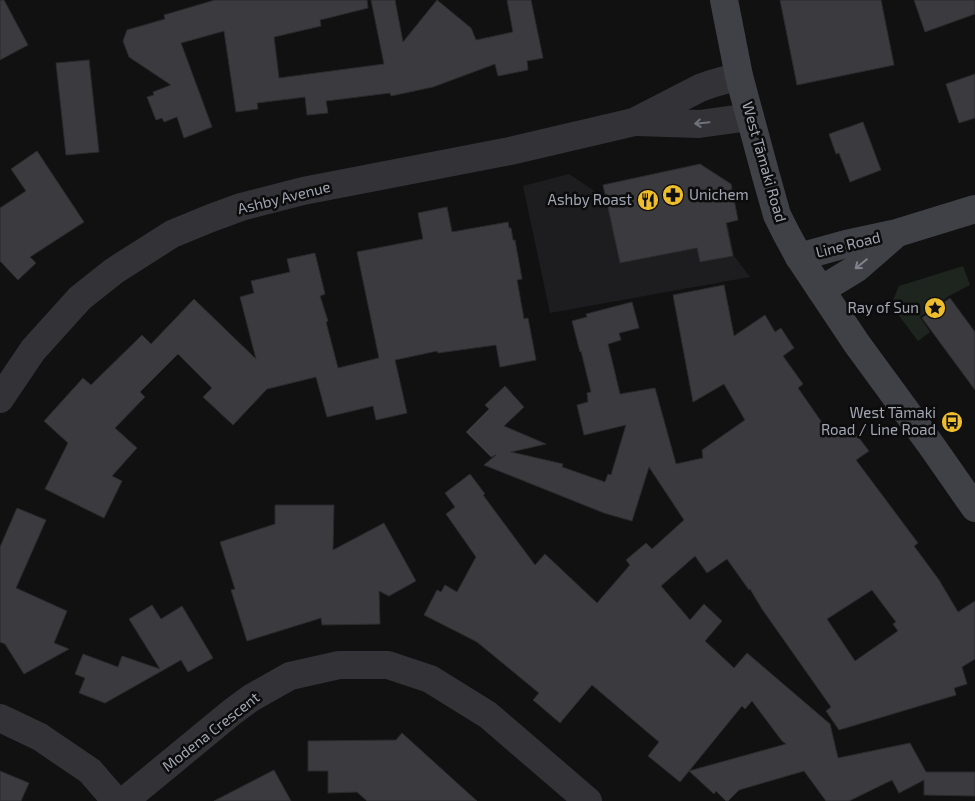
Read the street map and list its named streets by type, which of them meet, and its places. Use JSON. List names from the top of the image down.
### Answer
{
  "streets": {
    "main road": ["West Tāmaki Road", "Line Road"],
    "street": ["Ashby Avenue", "Modena Crescent"]
  },
  "crossings": [
    ["West Tāmaki Road", "Ashby Avenue"],
    ["West Tāmaki Road", "Line Road"]
  ],
  "places": {
    "pharmacy": ["Unichem"],
    "restaurant": ["Ashby Roast"],
    "place": ["Ray of Sun"],
    "bus stop": ["West Tāmaki Road / Line Road"]
  }
}
